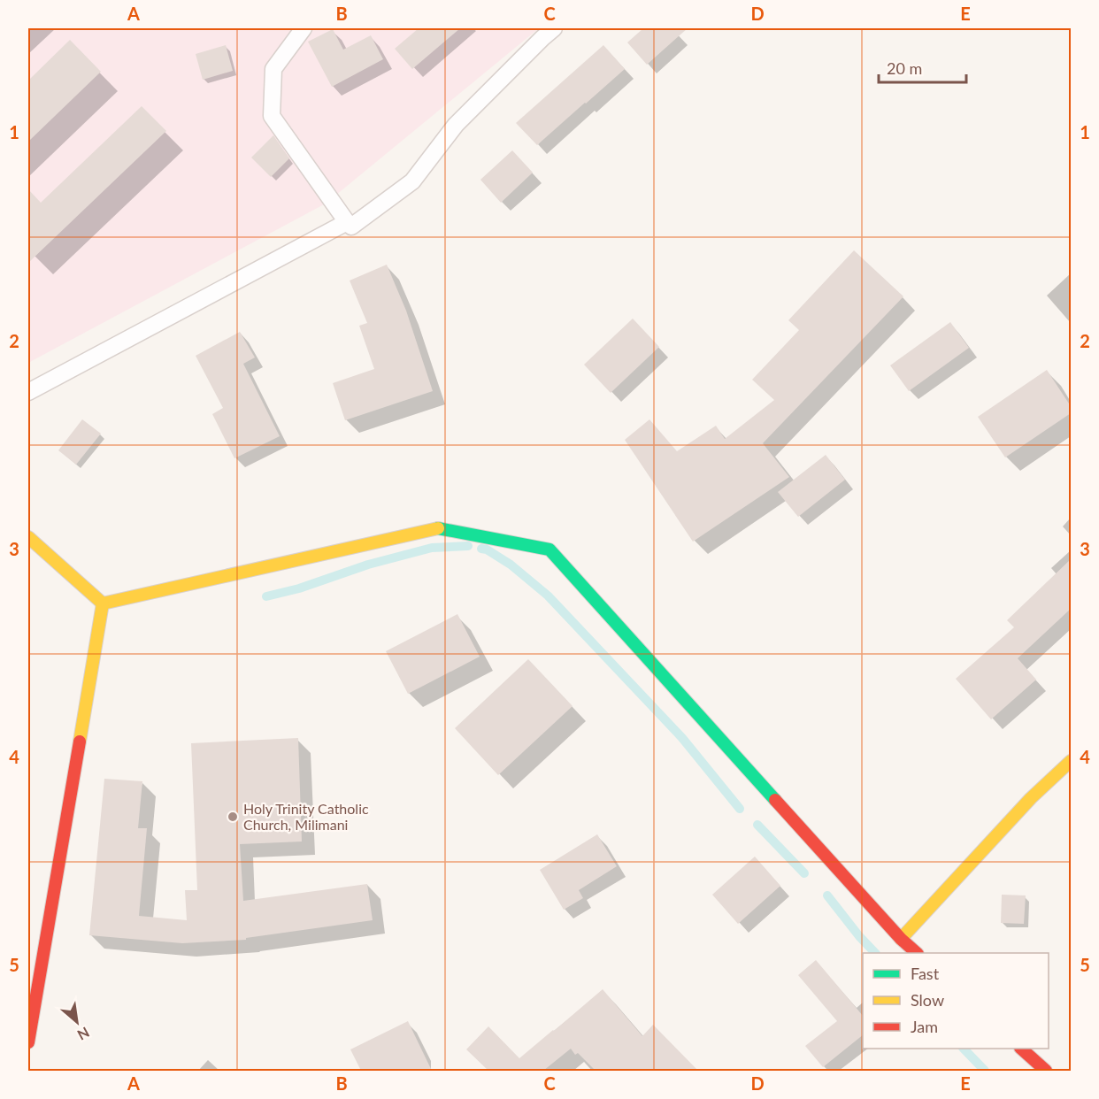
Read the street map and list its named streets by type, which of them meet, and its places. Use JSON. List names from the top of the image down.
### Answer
{
  "places": ["Holy Trinity Catholic Church, Milimani"],
  "legend": ["Fast", "Slow", "Jam"],
  "scale_bar": "20 m",
  "north": "bottom right",
  "grid": {
    "columns": [
      "A",
      "B",
      "C",
      "D",
      "E"
    ],
    "rows": [
      "1",
      "2",
      "3",
      "4",
      "5"
    ]
  }
}
